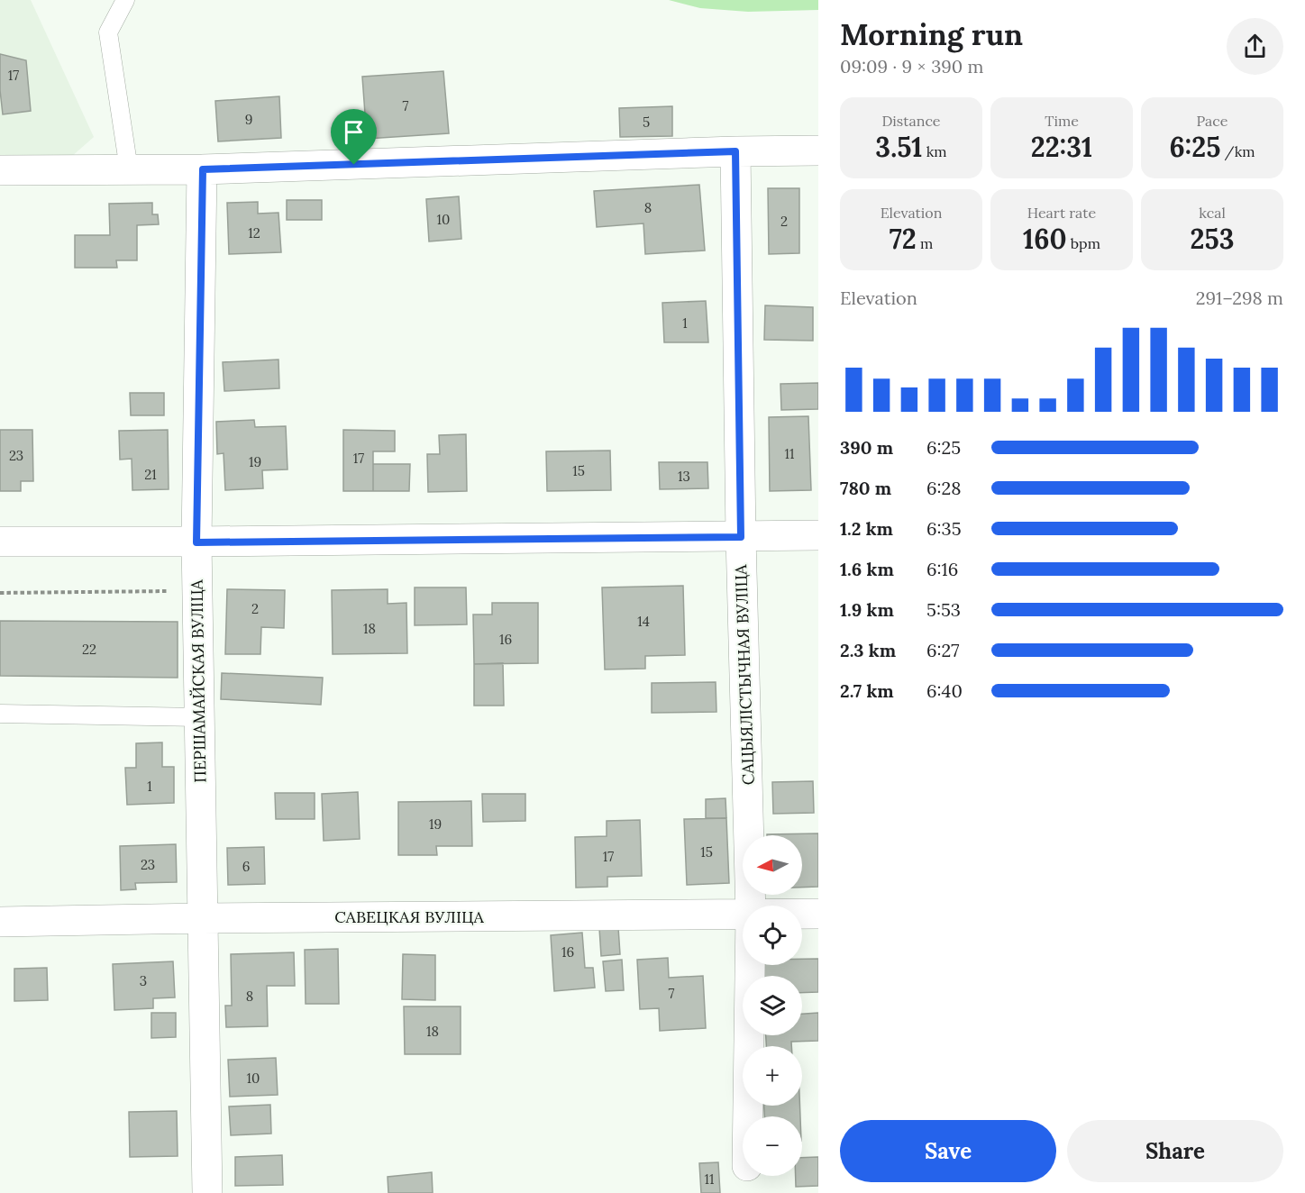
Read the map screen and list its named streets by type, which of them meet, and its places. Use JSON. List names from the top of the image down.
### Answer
{
  "streets": {
    "street": ["САЦЫЯЛІСТЫЧНАЯ ВУЛІЦА", "ПЕРШАМАЙСКАЯ ВУЛІЦА", "САВЕЦКАЯ ВУЛІЦА"]
  },
  "crossings": [
    ["ПЕРШАМАЙСКАЯ ВУЛІЦА", "САВЕЦКАЯ ВУЛІЦА"]
  ],
  "house_numbers": [
    "17",
    "7",
    "9",
    "5",
    "8",
    "10",
    "2",
    "12",
    "1",
    "11",
    "23",
    "17",
    "19",
    "15",
    "21",
    "13",
    "2",
    "14",
    "18",
    "16",
    "22",
    "1",
    "19",
    "15",
    "17",
    "23",
    "6",
    "16",
    "3",
    "7",
    "8",
    "18",
    "10",
    "11"
  ],
  "north": "left",
  "page": {
    "heading": ["Morning run", "09:09 · 9 × 390 m"],
    "stats": [
      ["Distance", "3.51 km"],
      ["Time", "22:31"],
      ["Pace", "6:25 /km"],
      ["Elevation", "72 m"],
      ["Heart rate", "160 bpm"],
      ["kcal", "253"]
    ],
    "chart": ["Elevation", "291–298 m"],
    "list": [
      {
        "name": "390 m",
        "note": "6:25"
      },
      {
        "name": "780 m",
        "note": "6:28"
      },
      {
        "name": "1.2 km",
        "note": "6:35"
      },
      {
        "name": "1.6 km",
        "note": "6:16"
      },
      {
        "name": "1.9 km",
        "note": "5:53"
      },
      {
        "name": "2.3 km",
        "note": "6:27"
      },
      {
        "name": "2.7 km",
        "note": "6:40"
      }
    ],
    "map_buttons": ["+", "−"],
    "buttons": ["Save", "Share"]
  }
}
